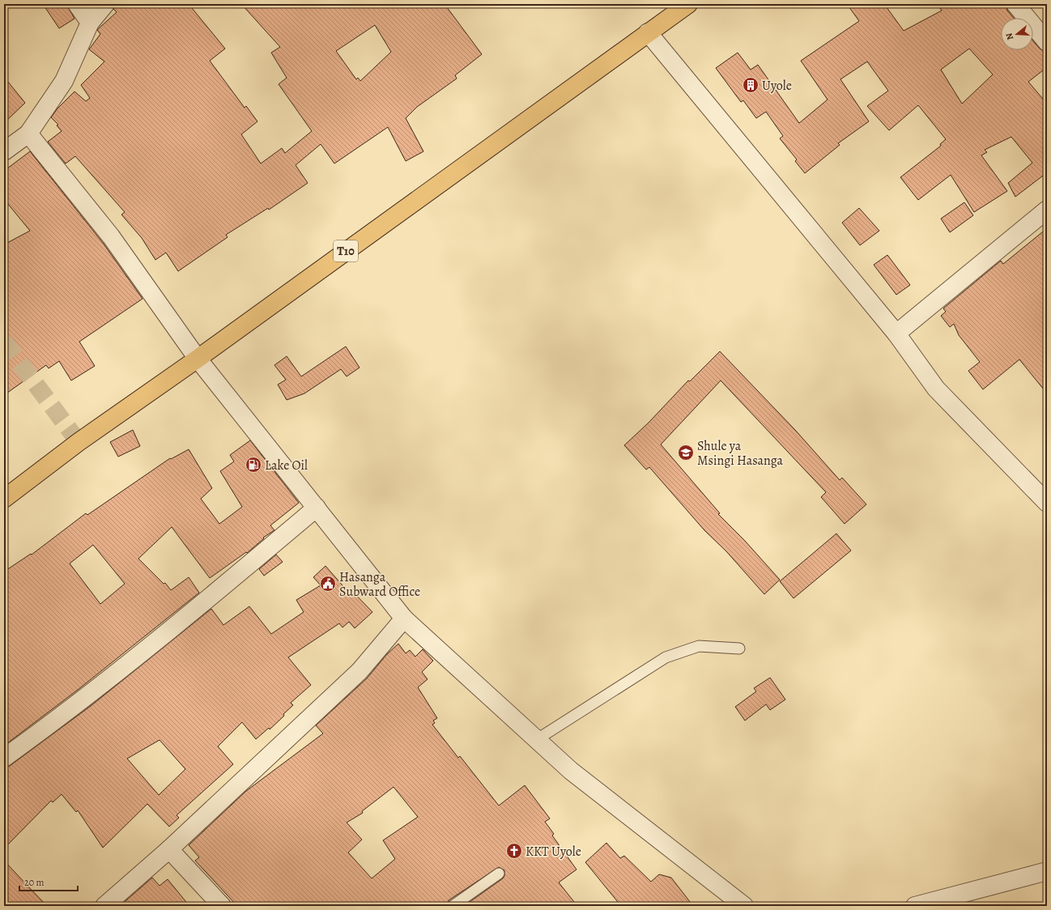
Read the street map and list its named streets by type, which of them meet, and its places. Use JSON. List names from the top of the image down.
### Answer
{
  "streets": {
    "highway": ["T10"]
  },
  "places": {
    "building": ["Uyole"],
    "school or university": ["Shule ya Msingi Hasanga"],
    "fuel station": ["Lake Oil"],
    "public building": ["Hasanga Subward Office"],
    "church": ["KKT Uyole"]
  },
  "scale_bar": "20 m",
  "north": "left"
}
